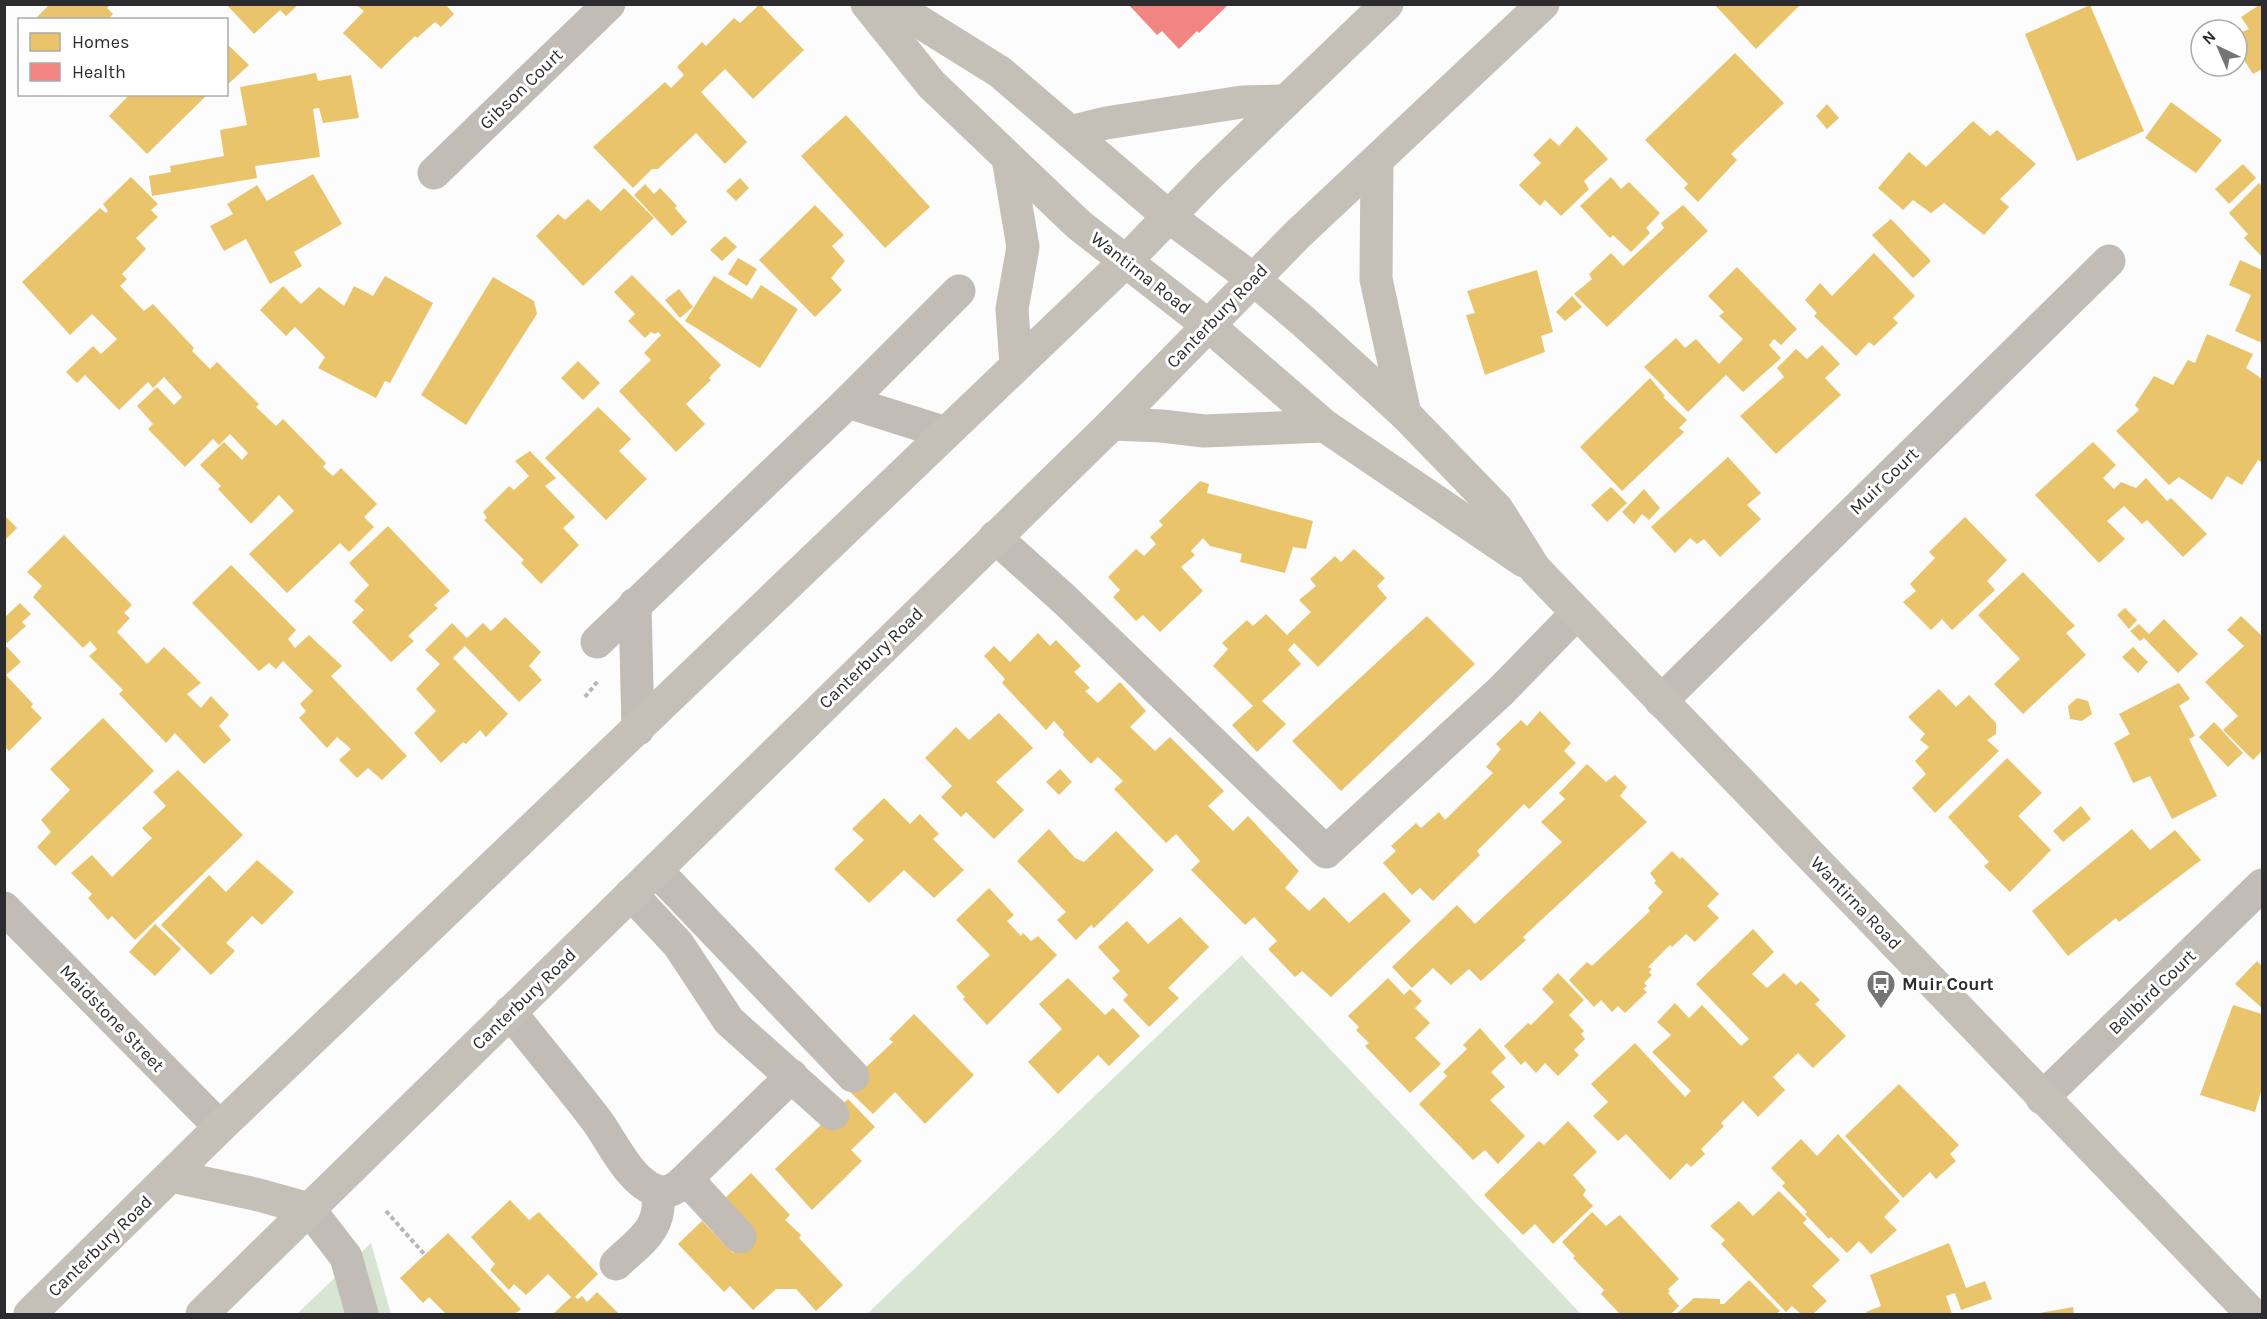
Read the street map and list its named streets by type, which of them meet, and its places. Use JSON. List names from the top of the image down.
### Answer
{
  "streets": {
    "main road": ["Wantirna Road", "Canterbury Road"],
    "street": [
      "Gibson Court",
      "Muir Court",
      "Bellbird Court",
      "Maidstone Street"
    ]
  },
  "crossings": [
    ["Wantirna Road", "Canterbury Road"],
    ["Wantirna Road", "Muir Court"],
    ["Wantirna Road", "Bellbird Court"],
    ["Canterbury Road", "Maidstone Street"]
  ],
  "places": {
    "bus stop": ["Muir Court"]
  },
  "legend": ["Homes", "Health"],
  "north": "top left"
}
